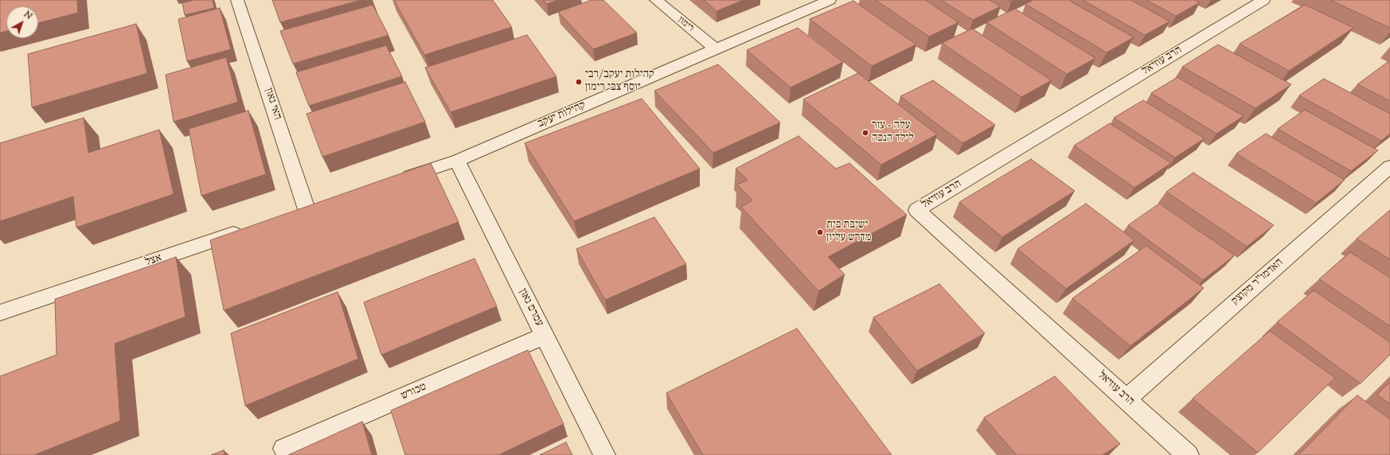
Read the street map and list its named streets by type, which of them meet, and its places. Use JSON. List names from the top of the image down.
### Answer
{
  "streets": {
    "street": [
      "רימון",
      "הרב עוזיאל",
      "האי גאון",
      "קהילות יעקב",
      "אצל",
      "האדמו\"ר מקוצק",
      "עמרם גאון",
      "טכורש"
    ]
  },
  "crossings": [
    ["רימון", "קהילות יעקב"],
    ["הרב עוזיאל", "האדמו\"ר מקוצק"],
    ["קהילות יעקב", "עמרם גאון"],
    ["עמרם גאון", "טכורש"]
  ],
  "places": ["קהילות יעקב/רבי יוסף צבי רימון", "עלה - עזר לילד הנכה", "ישיבת בית מדרש עליון"],
  "north": "top right"
}
